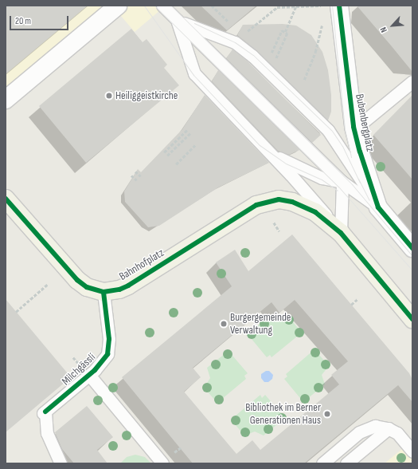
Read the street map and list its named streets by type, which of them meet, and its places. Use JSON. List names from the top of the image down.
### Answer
{
  "streets": {
    "main road": ["Bubenbergplatz", "Bahnhofplatz"],
    "lane": ["Milchgässli"]
  },
  "crossings": [
    ["Bubenbergplatz", "Bahnhofplatz"],
    ["Bahnhofplatz", "Milchgässli"]
  ],
  "places": ["Heiliggeistkirche", "Burgergemeinde Verwaltung", "Bibliothek im Berner Generationen Haus"],
  "scale_bar": "20 m",
  "north": "bottom left"
}
